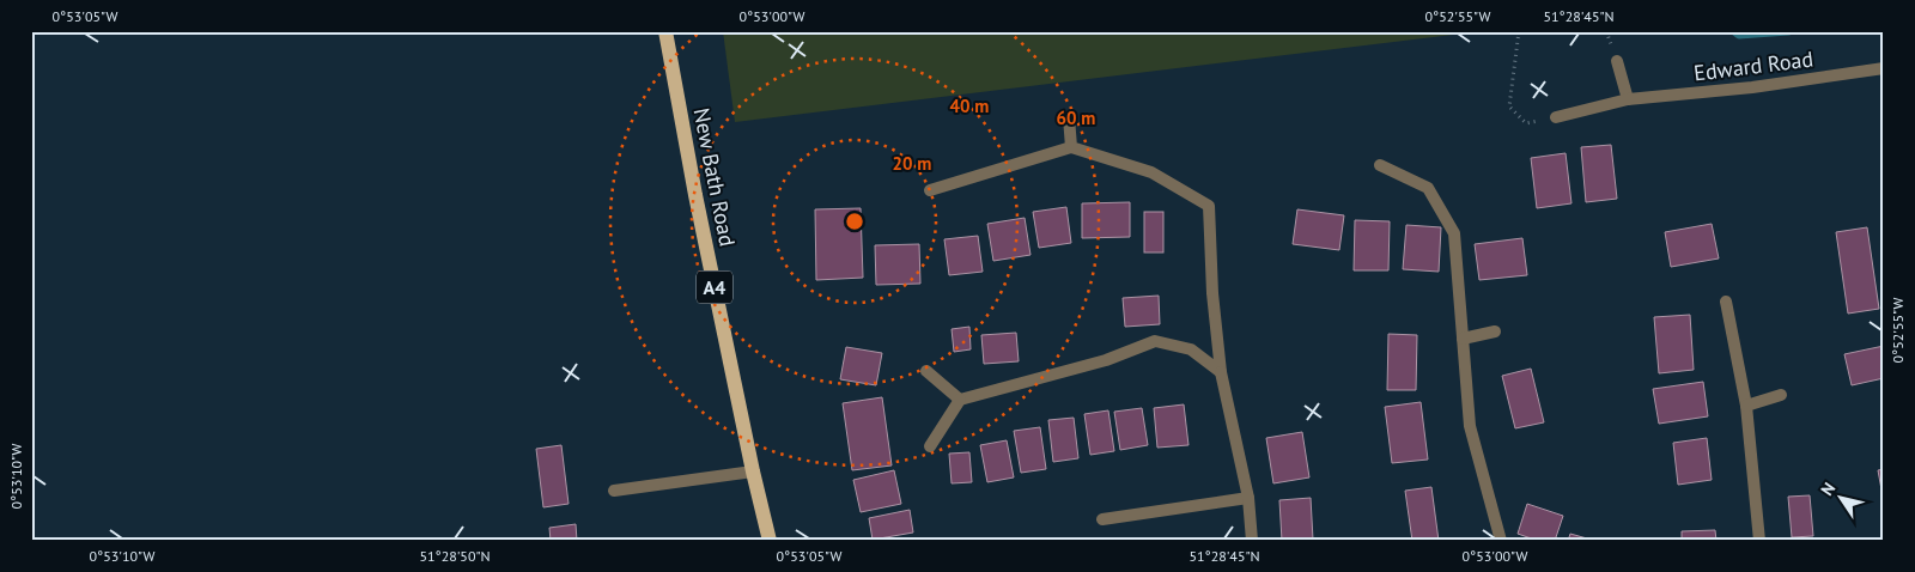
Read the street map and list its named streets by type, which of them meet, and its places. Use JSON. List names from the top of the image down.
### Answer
{
  "streets": {
    "main road": ["New Bath Road", "A4"],
    "street": ["Edward Road"]
  },
  "north": "top left",
  "coordinates": [
    "0°53'05\"W",
    "0°53'00\"W",
    "0°52'55\"W",
    "51°28'45\"N",
    "0°53'10\"W",
    "51°28'50\"N"
  ],
  "rings": ["40 m", "60 m", "20 m"]
}
